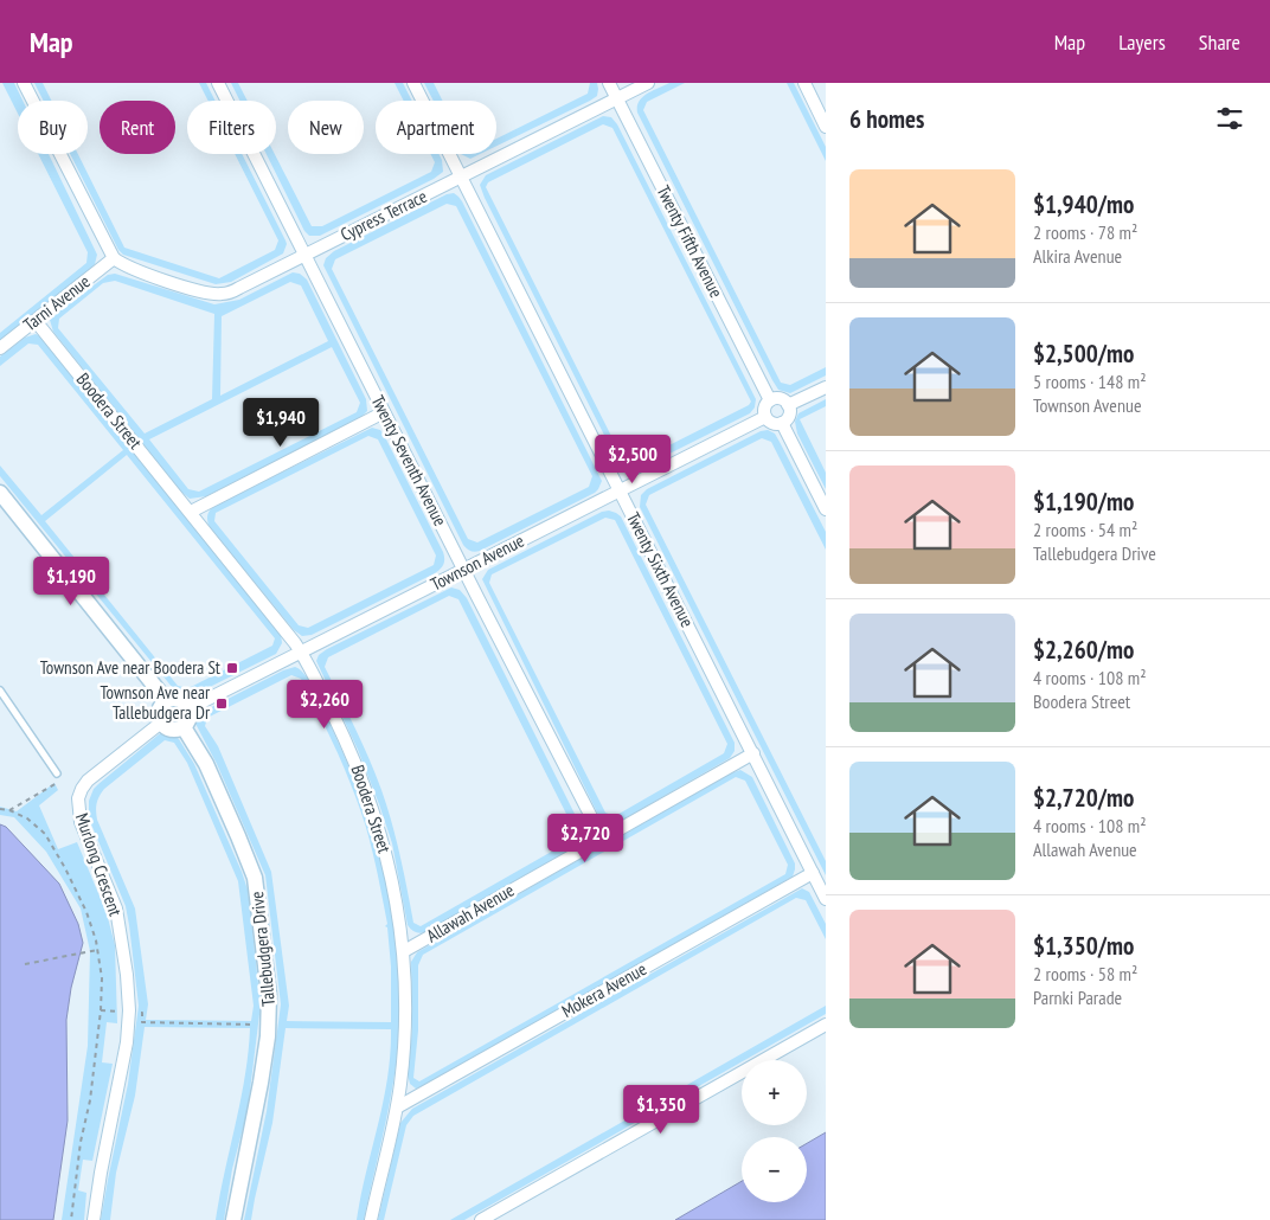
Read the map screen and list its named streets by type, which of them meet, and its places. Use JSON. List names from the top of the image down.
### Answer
{
  "streets": {
    "street": [
      "Cypress Terrace",
      "Twenty Fifth Avenue",
      "Tarni Avenue",
      "Boodera Street",
      "Twenty Seventh Avenue",
      "Townson Avenue",
      "Twenty Sixth Avenue",
      "Murlong Crescent",
      "Allawah Avenue",
      "Tallebudgera Drive",
      "Mokera Avenue"
    ]
  },
  "crossings": [
    ["Cypress Terrace", "Twenty Fifth Avenue"],
    ["Cypress Terrace", "Tarni Avenue"],
    ["Cypress Terrace", "Twenty Seventh Avenue"],
    ["Cypress Terrace", "Twenty Sixth Avenue"],
    ["Twenty Fifth Avenue", "Townson Avenue"],
    ["Tarni Avenue", "Boodera Street"],
    ["Boodera Street", "Townson Avenue"],
    ["Boodera Street", "Allawah Avenue"],
    ["Boodera Street", "Mokera Avenue"],
    ["Twenty Seventh Avenue", "Townson Avenue"],
    ["Twenty Seventh Avenue", "Allawah Avenue"],
    ["Townson Avenue", "Twenty Sixth Avenue"],
    ["Townson Avenue", "Murlong Crescent"],
    ["Townson Avenue", "Tallebudgera Drive"],
    ["Twenty Sixth Avenue", "Allawah Avenue"],
    ["Twenty Sixth Avenue", "Mokera Avenue"],
    ["Murlong Crescent", "Tallebudgera Drive"]
  ],
  "places": {
    "transit": ["Townson Ave near Boodera St", "Townson Ave near Tallebudgera Dr"]
  },
  "page": {
    "header": "Map",
    "nav": ["Map", "Layers", "Share"],
    "heading": "6 homes",
    "chip": [
      "Buy",
      "Rent",
      "Filters",
      "New",
      "Apartment"
    ],
    "list": [
      {
        "name": "$1,940/mo",
        "note": "2 rooms · 78 m² · Alkira Avenue"
      },
      {
        "name": "$2,500/mo",
        "note": "5 rooms · 148 m² · Townson Avenue"
      },
      {
        "name": "$1,190/mo",
        "note": "2 rooms · 54 m² · Tallebudgera Drive"
      },
      {
        "name": "$2,260/mo",
        "note": "4 rooms · 108 m² · Boodera Street"
      },
      {
        "name": "$2,720/mo",
        "note": "4 rooms · 108 m² · Allawah Avenue"
      },
      {
        "name": "$1,350/mo",
        "note": "2 rooms · 58 m² · Parnki Parade"
      }
    ],
    "price": [
      "$1,940",
      "$2,500",
      "$1,190",
      "$2,260",
      "$2,720",
      "$1,350"
    ],
    "map_buttons": ["+", "−"]
  }
}
